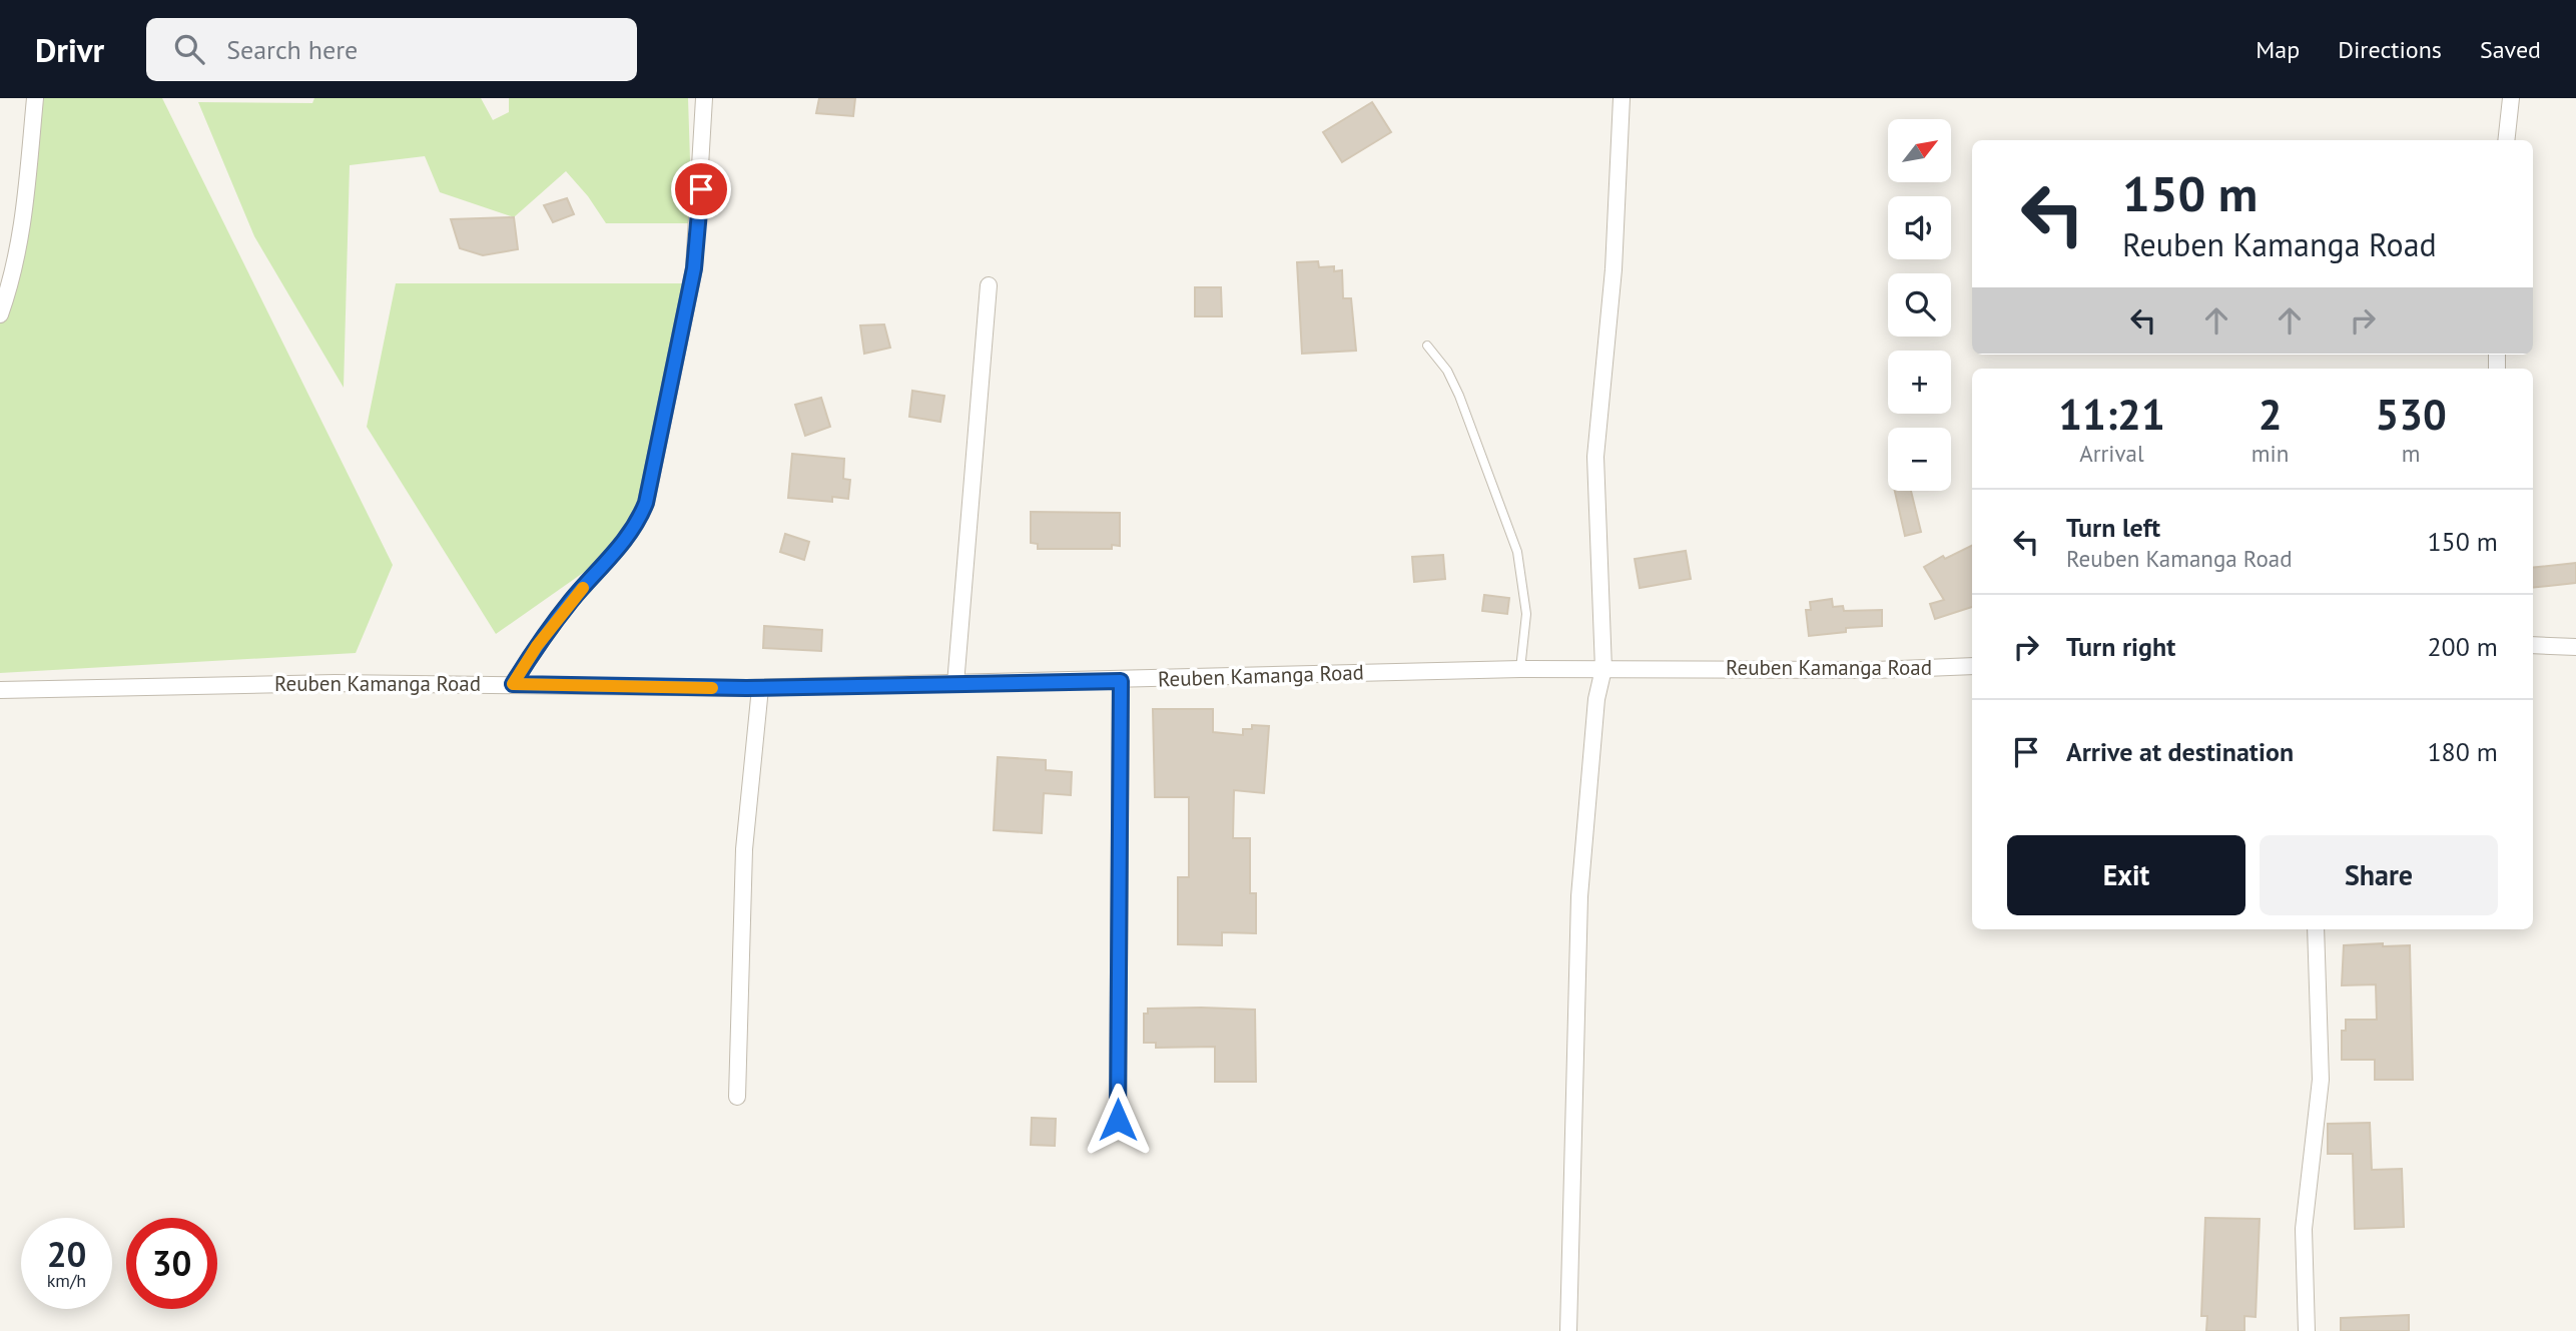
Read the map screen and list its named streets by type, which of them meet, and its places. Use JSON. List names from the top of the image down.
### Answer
{
  "streets": {
    "street": ["Reuben Kamanga Road"]
  },
  "north": "top right",
  "page": {
    "header": "Drivr",
    "search": "Search here",
    "nav": ["Map", "Directions", "Saved"],
    "map_buttons": ["+", "−"],
    "turn": ["150 m", "Reuben Kamanga Road"],
    "eta": [
      "11:21",
      "Arrival",
      "2",
      "min",
      "530",
      "m"
    ],
    "list": [
      {
        "name": "Turn left",
        "note": "Reuben Kamanga Road",
        "value": "150 m"
      },
      {
        "name": "Turn right",
        "value": "200 m"
      },
      {
        "name": "Arrive at destination",
        "value": "180 m"
      }
    ],
    "buttons": ["Exit", "Share"],
    "speed": "20 km/h",
    "limit": "30"
  }
}
